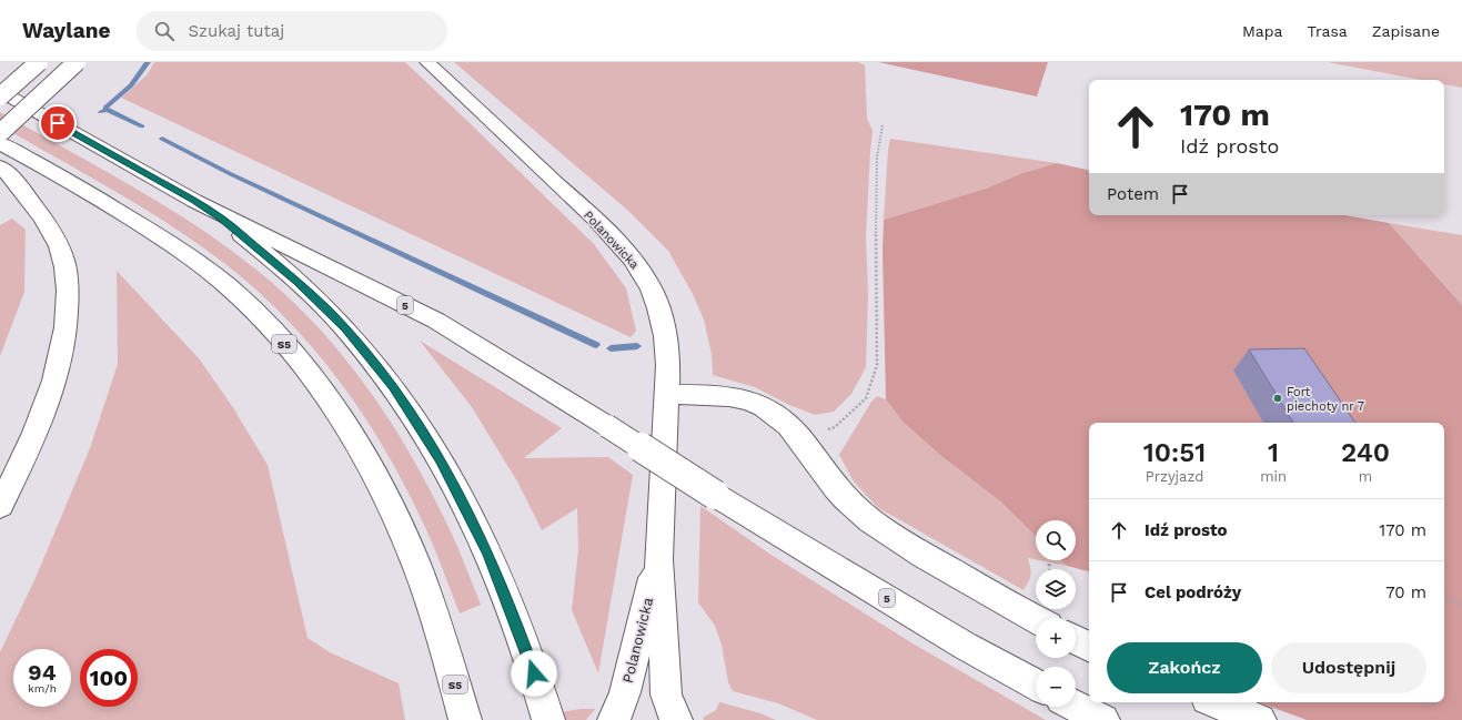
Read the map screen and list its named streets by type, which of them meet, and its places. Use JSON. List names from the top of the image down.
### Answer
{
  "streets": {
    "main road": ["Polanowicka", "5", "S5"]
  },
  "places": ["Fort piechoty nr 7"],
  "page": {
    "header": "Waylane",
    "search": "Szukaj tutaj",
    "nav": ["Mapa", "Trasa", "Zapisane"],
    "turn": ["170 m", "Idź prosto"],
    "then": "Potem",
    "eta": [
      "10:51",
      "Przyjazd",
      "1",
      "min",
      "240",
      "m"
    ],
    "list": [
      {
        "name": "Idź prosto",
        "value": "170 m"
      },
      {
        "name": "Cel podróży",
        "value": "70 m"
      }
    ],
    "map_buttons": ["+", "−"],
    "buttons": ["Zakończ", "Udostępnij"],
    "speed": "94 km/h",
    "limit": "100"
  }
}
